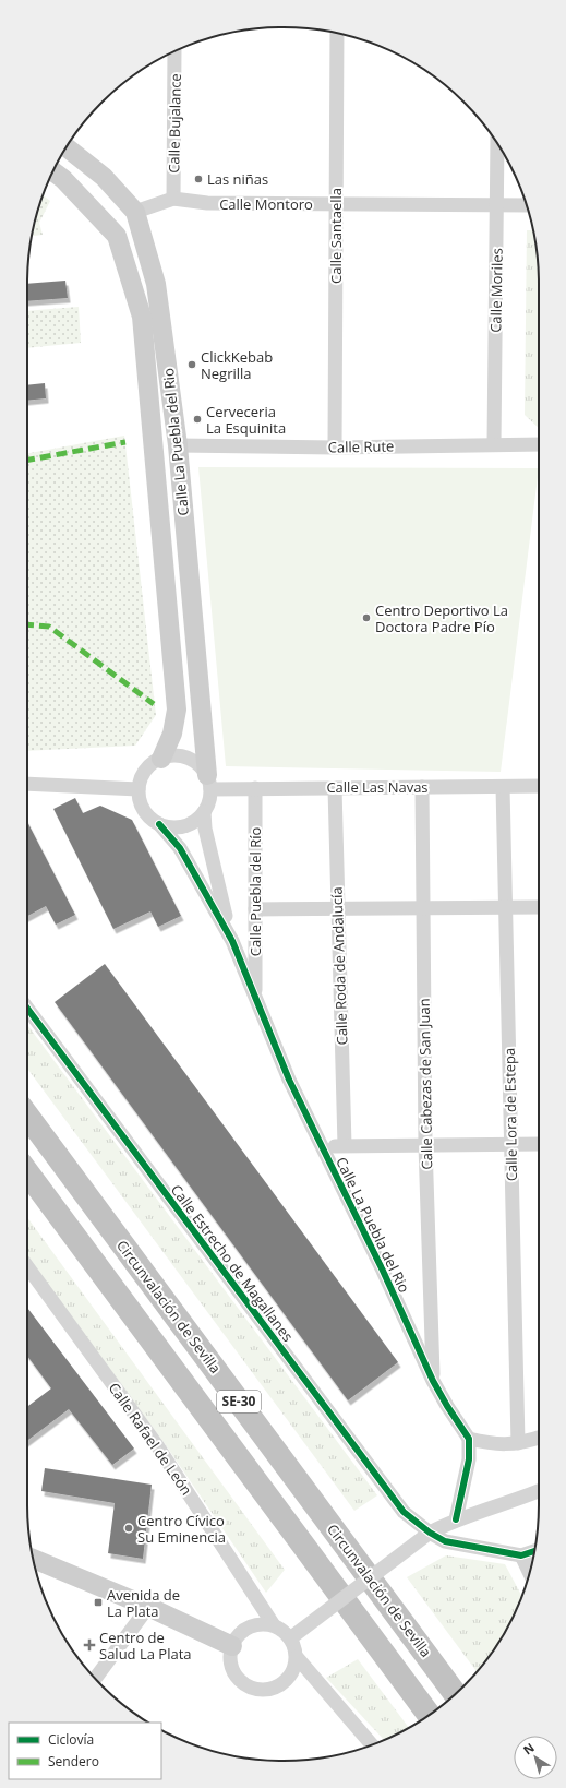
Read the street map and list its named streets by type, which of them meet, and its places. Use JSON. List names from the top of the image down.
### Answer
{
  "streets": {
    "highway": ["Circunvalación de Sevilla", "SE-30"],
    "street": [
      "Calle Bujalance",
      "Calle Montoro",
      "Calle Santaella",
      "Calle Moriles",
      "Calle La Puebla del Rio",
      "Calle Rute",
      "Calle Las Navas",
      "Calle Puebla del Río",
      "Calle Roda de Andalucía",
      "Calle Cabezas de San Juan",
      "Calle Lora de Estepa",
      "Calle Estrecho de Magallanes",
      "Calle Rafael de León"
    ]
  },
  "crossings": [
    ["Calle Bujalance", "Calle Montoro"],
    ["Calle Montoro", "Calle Santaella"],
    ["Calle Montoro", "Calle Moriles"],
    ["Calle Montoro", "Calle La Puebla del Rio"],
    ["Calle Santaella", "Calle Rute"],
    ["Calle Moriles", "Calle Rute"],
    ["Calle La Puebla del Rio", "Calle Rute"],
    ["Calle La Puebla del Rio", "Calle Las Navas"],
    ["Calle La Puebla del Rio", "Calle Puebla del Río"],
    ["Calle La Puebla del Rio", "Calle Cabezas de San Juan"],
    ["Calle Las Navas", "Calle Puebla del Río"],
    ["Calle Las Navas", "Calle Roda de Andalucía"],
    ["Calle Las Navas", "Calle Cabezas de San Juan"],
    ["Calle Las Navas", "Calle Lora de Estepa"]
  ],
  "places": {
    "other": [
      "Las niñas",
      "ClickKebab Negrilla",
      "Cerveceria La Esquinita",
      "Centro Deportivo La Doctora Padre Pío",
      "Centro Cívico Su Eminencia"
    ],
    "transit": ["Avenida de La Plata"],
    "health": ["Centro de Salud La Plata"]
  },
  "legend": ["Ciclovía", "Sendero"],
  "north": "top left"
}
